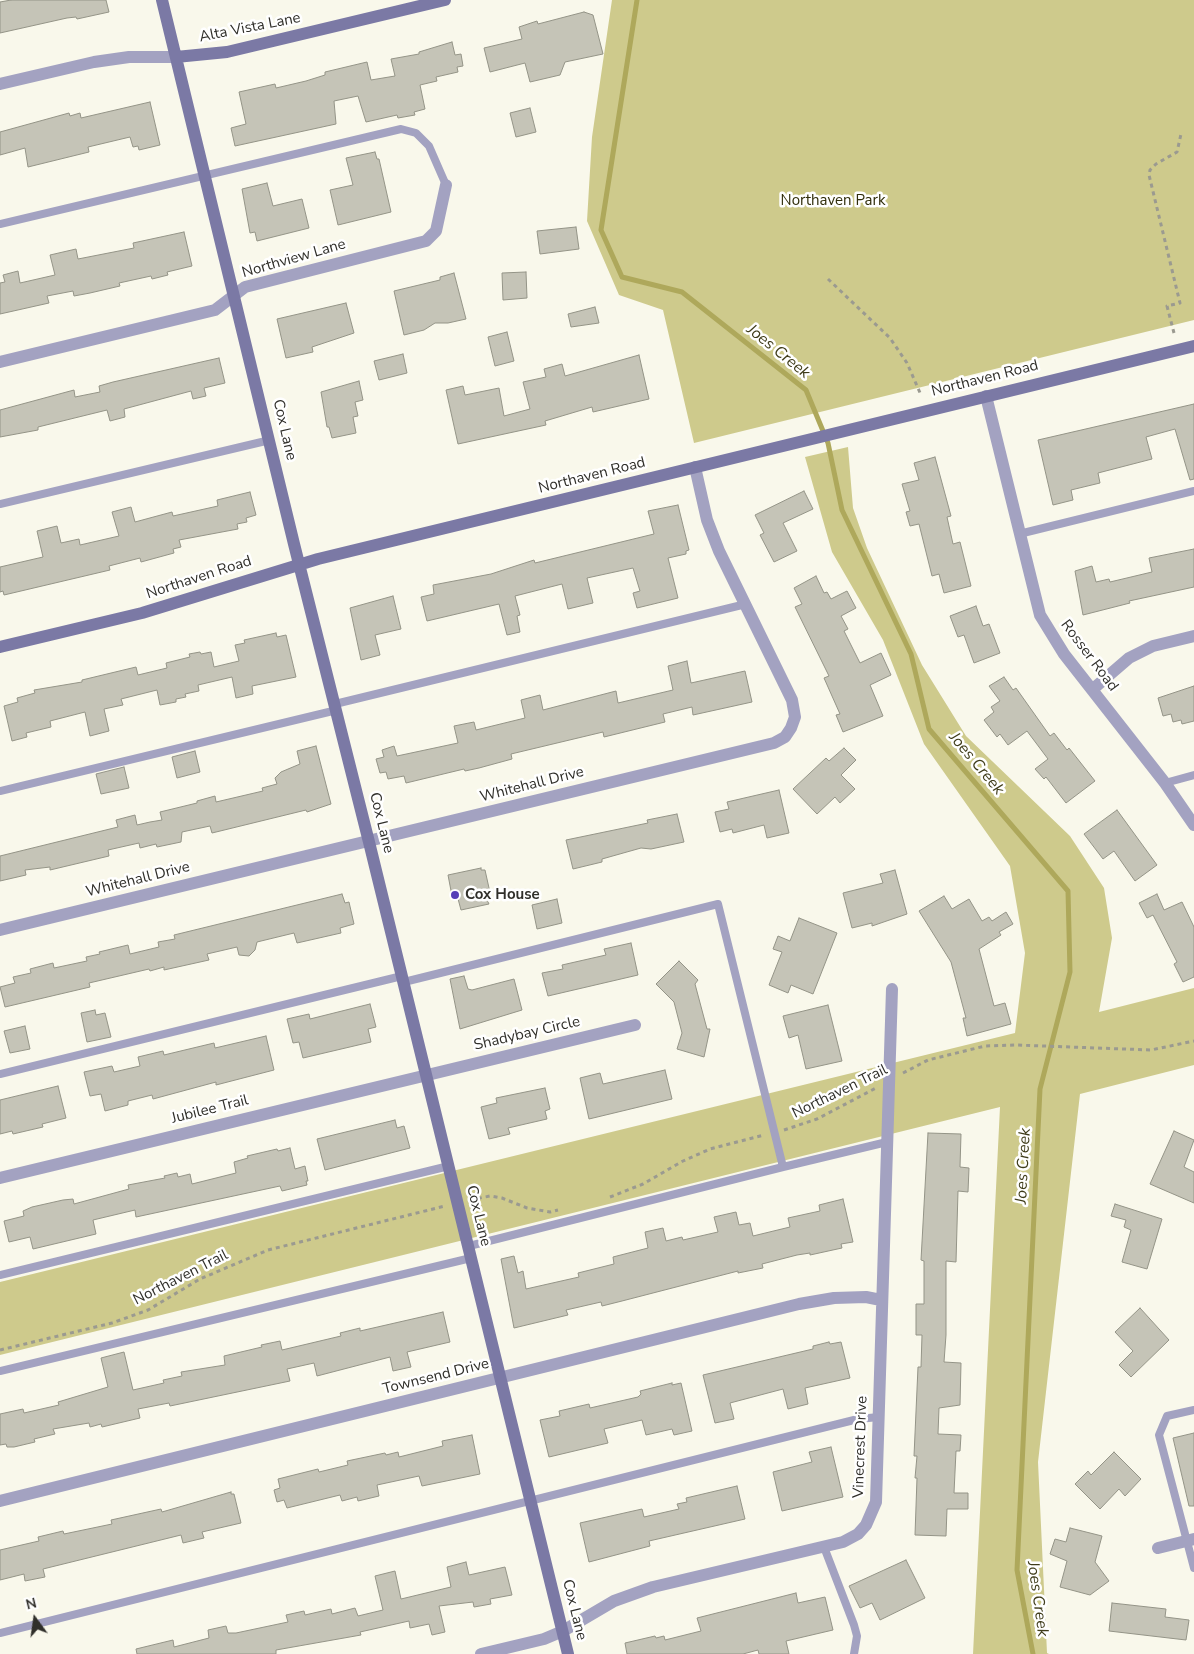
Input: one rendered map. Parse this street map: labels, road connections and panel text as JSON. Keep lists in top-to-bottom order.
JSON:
{
  "streets": {
    "street": [
      "Alta Vista Lane",
      "Northview Lane",
      "Northaven Road",
      "Cox Lane",
      "Rosser Road",
      "Whitehall Drive",
      "Shadybay Circle",
      "Jubilee Trail",
      "Townsend Drive",
      "Vinecrest Drive"
    ],
    "path": ["Northaven Trail"]
  },
  "crossings": [
    ["Alta Vista Lane", "Cox Lane"],
    ["Northview Lane", "Cox Lane"],
    ["Northaven Road", "Cox Lane"],
    ["Northaven Road", "Rosser Road"],
    ["Northaven Road", "Whitehall Drive"],
    ["Cox Lane", "Whitehall Drive"],
    ["Cox Lane", "Shadybay Circle"],
    ["Cox Lane", "Jubilee Trail"],
    ["Cox Lane", "Townsend Drive"],
    ["Cox Lane", "Vinecrest Drive"],
    ["Shadybay Circle", "Jubilee Trail"],
    ["Northaven Trail", "Vinecrest Drive"],
    ["Townsend Drive", "Vinecrest Drive"]
  ],
  "water": ["Joes Creek"],
  "parks": ["Northaven Park"],
  "places": ["Cox House"],
  "north": "top"
}
